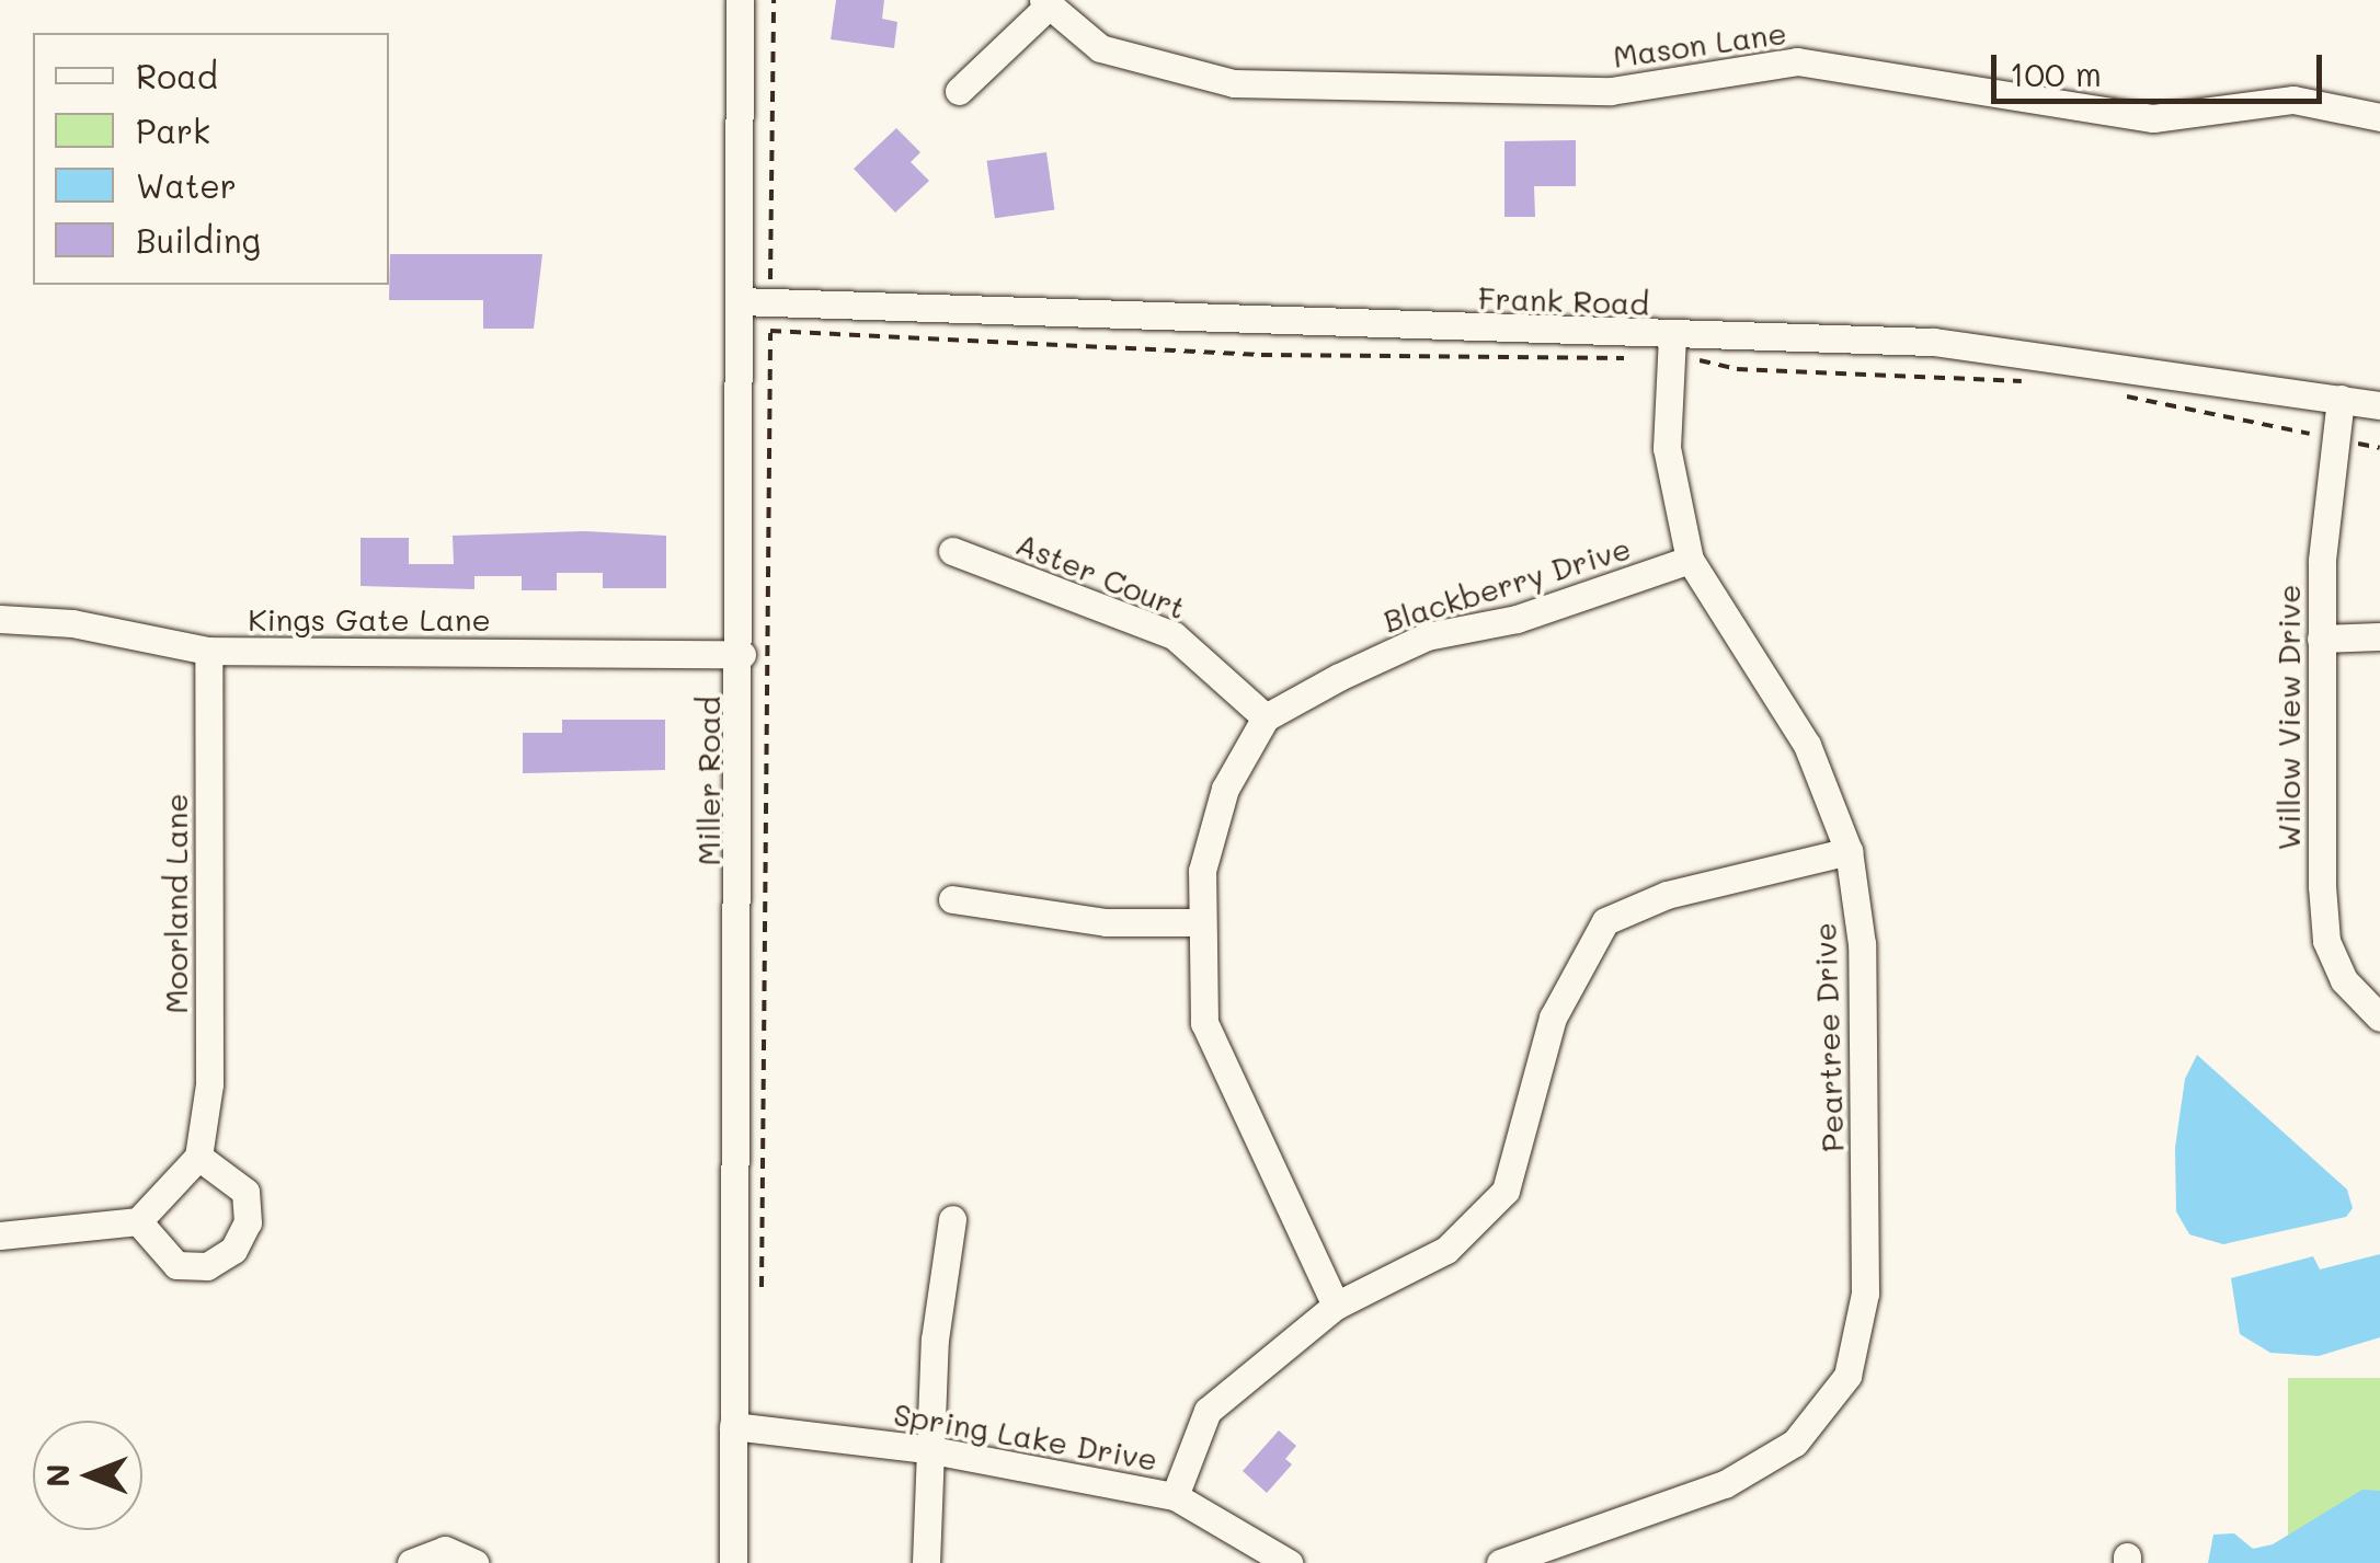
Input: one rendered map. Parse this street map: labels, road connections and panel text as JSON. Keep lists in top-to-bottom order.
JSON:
{
  "streets": {
    "street": [
      "Mason Lane",
      "Frank Road",
      "Aster Court",
      "Blackberry Drive",
      "Kings Gate Lane",
      "Willow View Drive",
      "Miller Road",
      "Moorland Lane",
      "Peartree Drive",
      "Spring Lake Drive"
    ]
  },
  "crossings": [
    ["Frank Road", "Willow View Drive"],
    ["Frank Road", "Miller Road"],
    ["Frank Road", "Peartree Drive"],
    ["Aster Court", "Blackberry Drive"],
    ["Blackberry Drive", "Peartree Drive"],
    ["Kings Gate Lane", "Miller Road"],
    ["Kings Gate Lane", "Moorland Lane"],
    ["Miller Road", "Spring Lake Drive"]
  ],
  "legend": [
    "Road",
    "Park",
    "Water",
    "Building"
  ],
  "scale_bar": "100 m",
  "north": "left"
}
